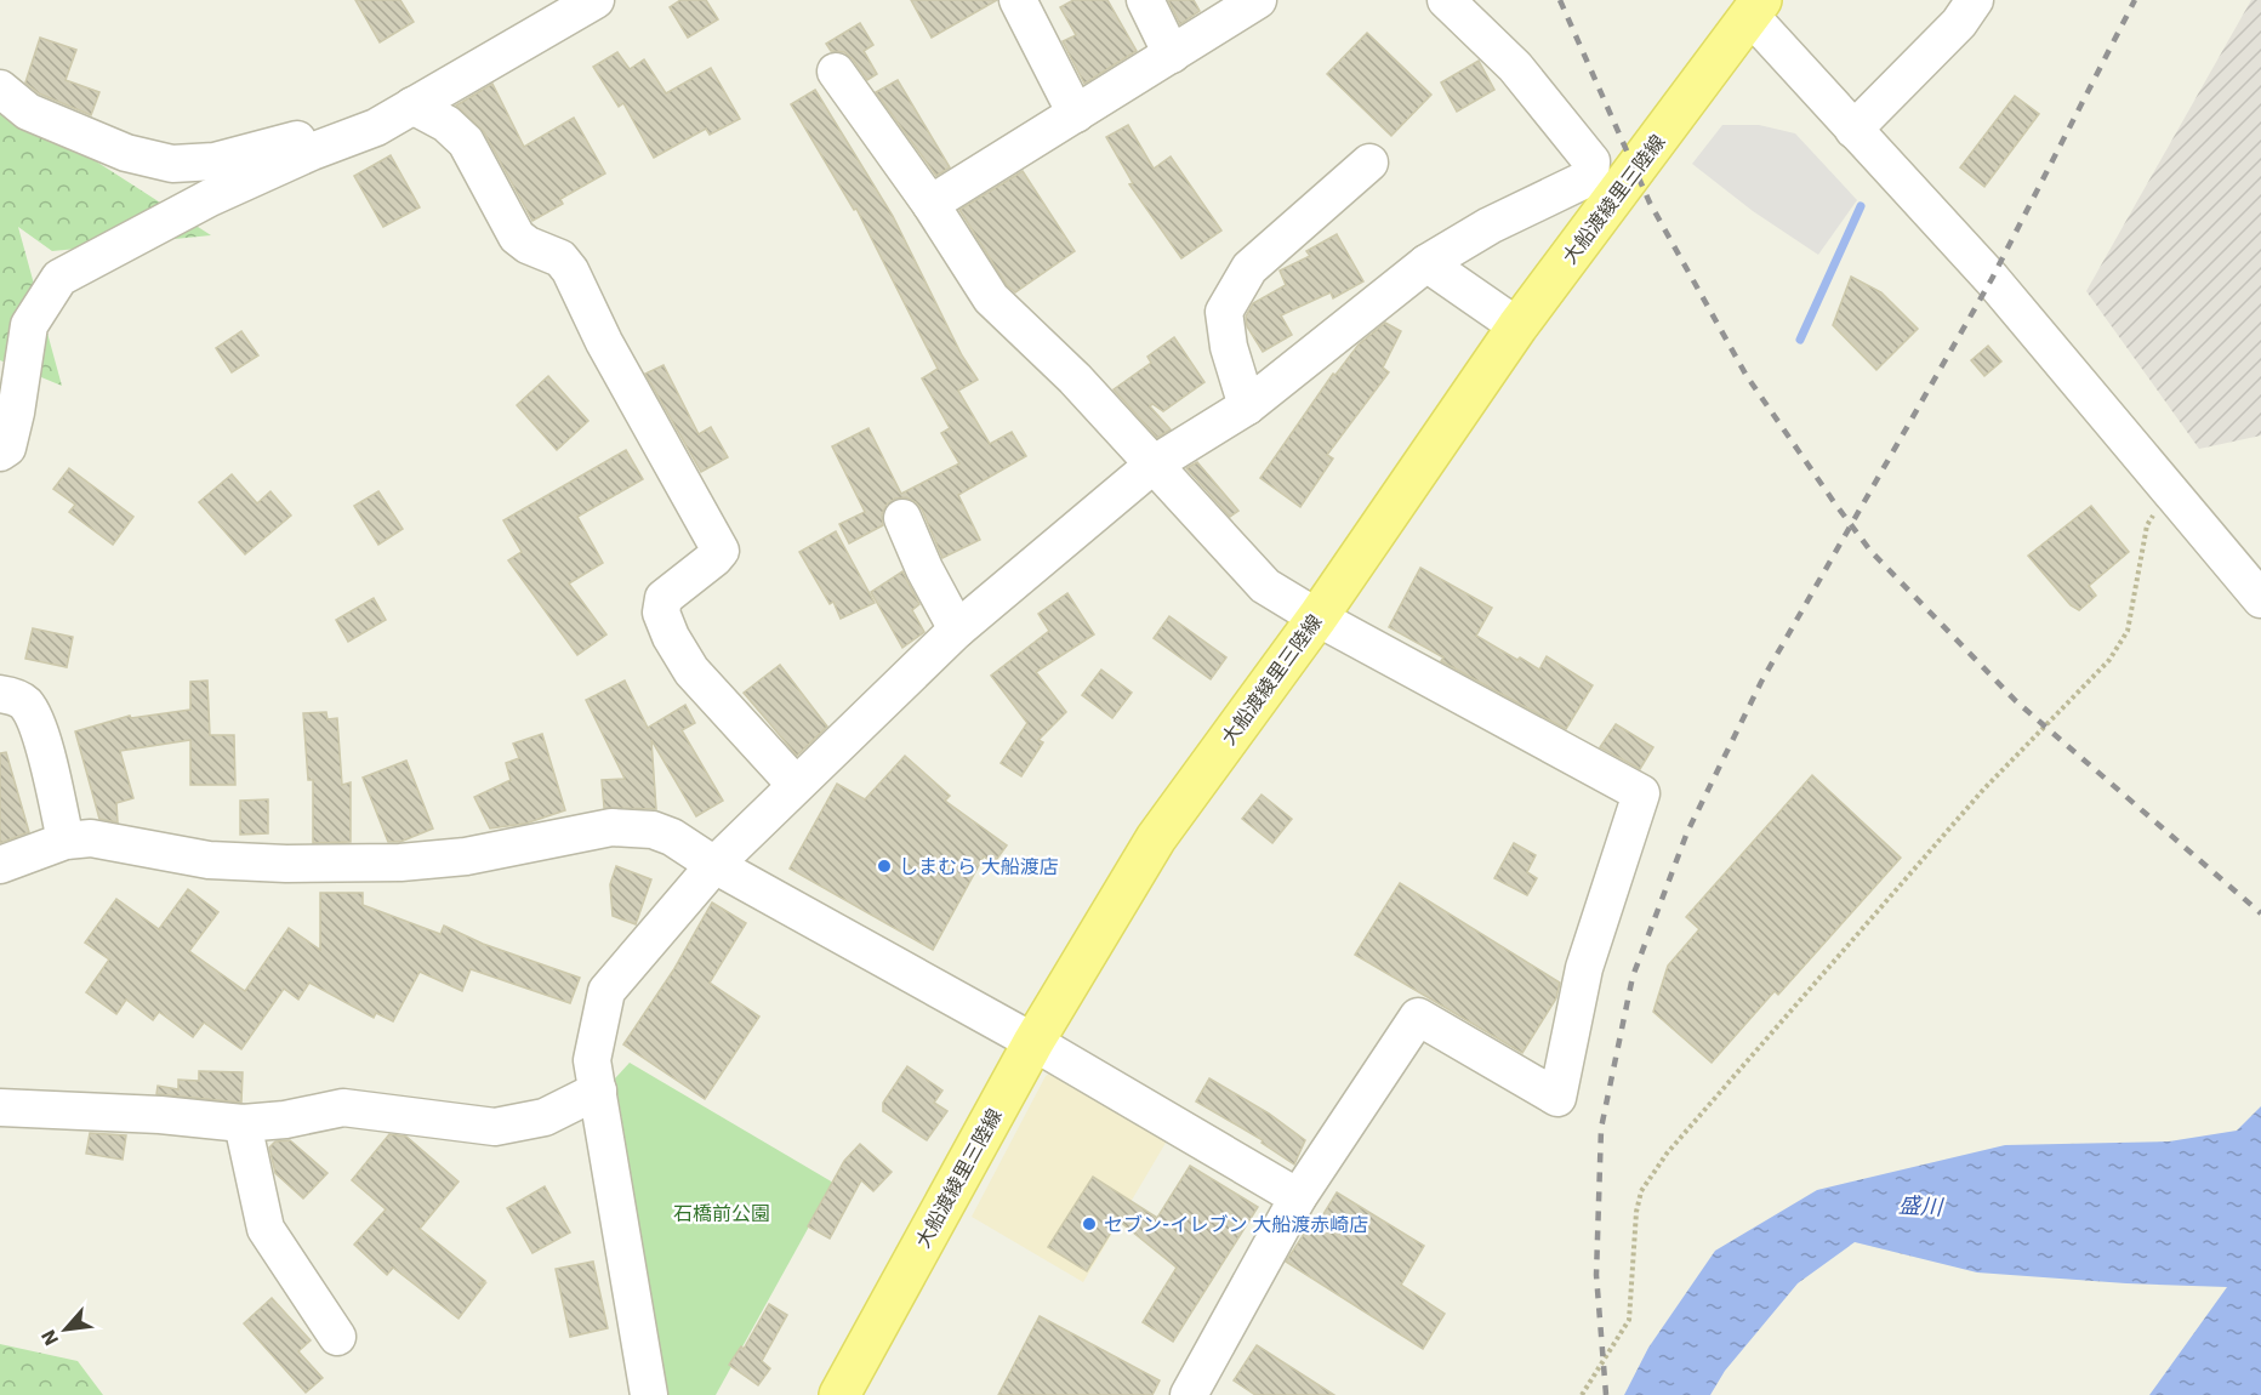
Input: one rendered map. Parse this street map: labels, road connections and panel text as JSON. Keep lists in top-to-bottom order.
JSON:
{
  "streets": {
    "main road": ["大船渡綾里三陸線"]
  },
  "water": ["盛川"],
  "parks": ["石橋前公園"],
  "places": ["しまむら 大船渡店", "セブン-イレブン 大船渡赤崎店"],
  "north": "bottom left"
}
